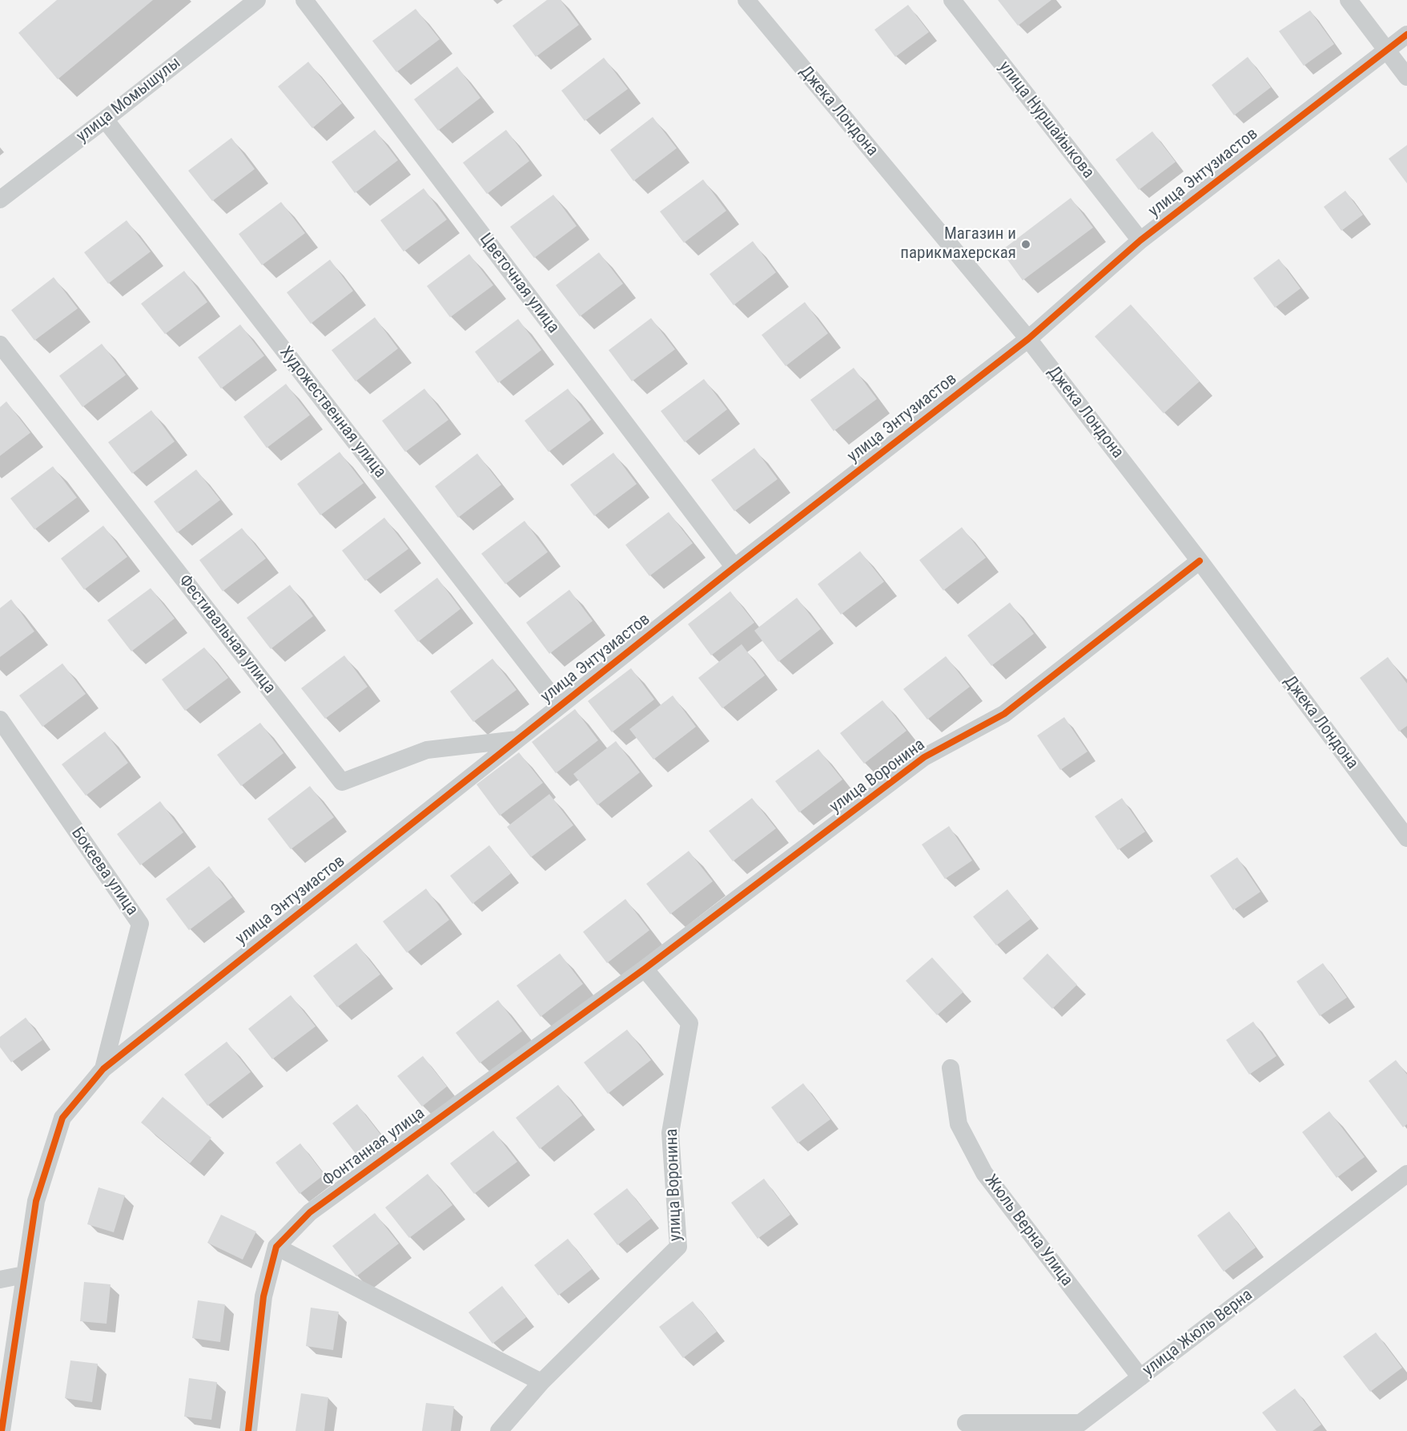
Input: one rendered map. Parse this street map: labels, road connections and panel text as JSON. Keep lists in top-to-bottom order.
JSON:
{
  "streets": {
    "street": [
      "улица Момышулы",
      "Джека Лондона",
      "улица Нуршайыкова",
      "улица Энтузиастов",
      "Цветочная улица",
      "Художественная улица",
      "Фестивальная улица",
      "улица Воронина",
      "Бокеева улица",
      "Фонтанная улица",
      "Жюль Верна Улица",
      "улица Жюль Верна"
    ]
  },
  "crossings": [
    ["улица Момышулы", "Художественная улица"],
    ["Джека Лондона", "улица Энтузиастов"],
    ["Джека Лондона", "улица Воронина"],
    ["улица Нуршайыкова", "улица Энтузиастов"],
    ["улица Энтузиастов", "Цветочная улица"],
    ["улица Энтузиастов", "Художественная улица"],
    ["улица Энтузиастов", "Фестивальная улица"],
    ["улица Энтузиастов", "Бокеева улица"],
    ["улица Воронина", "Фонтанная улица"],
    ["Жюль Верна Улица", "улица Жюль Верна"]
  ],
  "places": ["Магазин и парикмахерская"]
}
